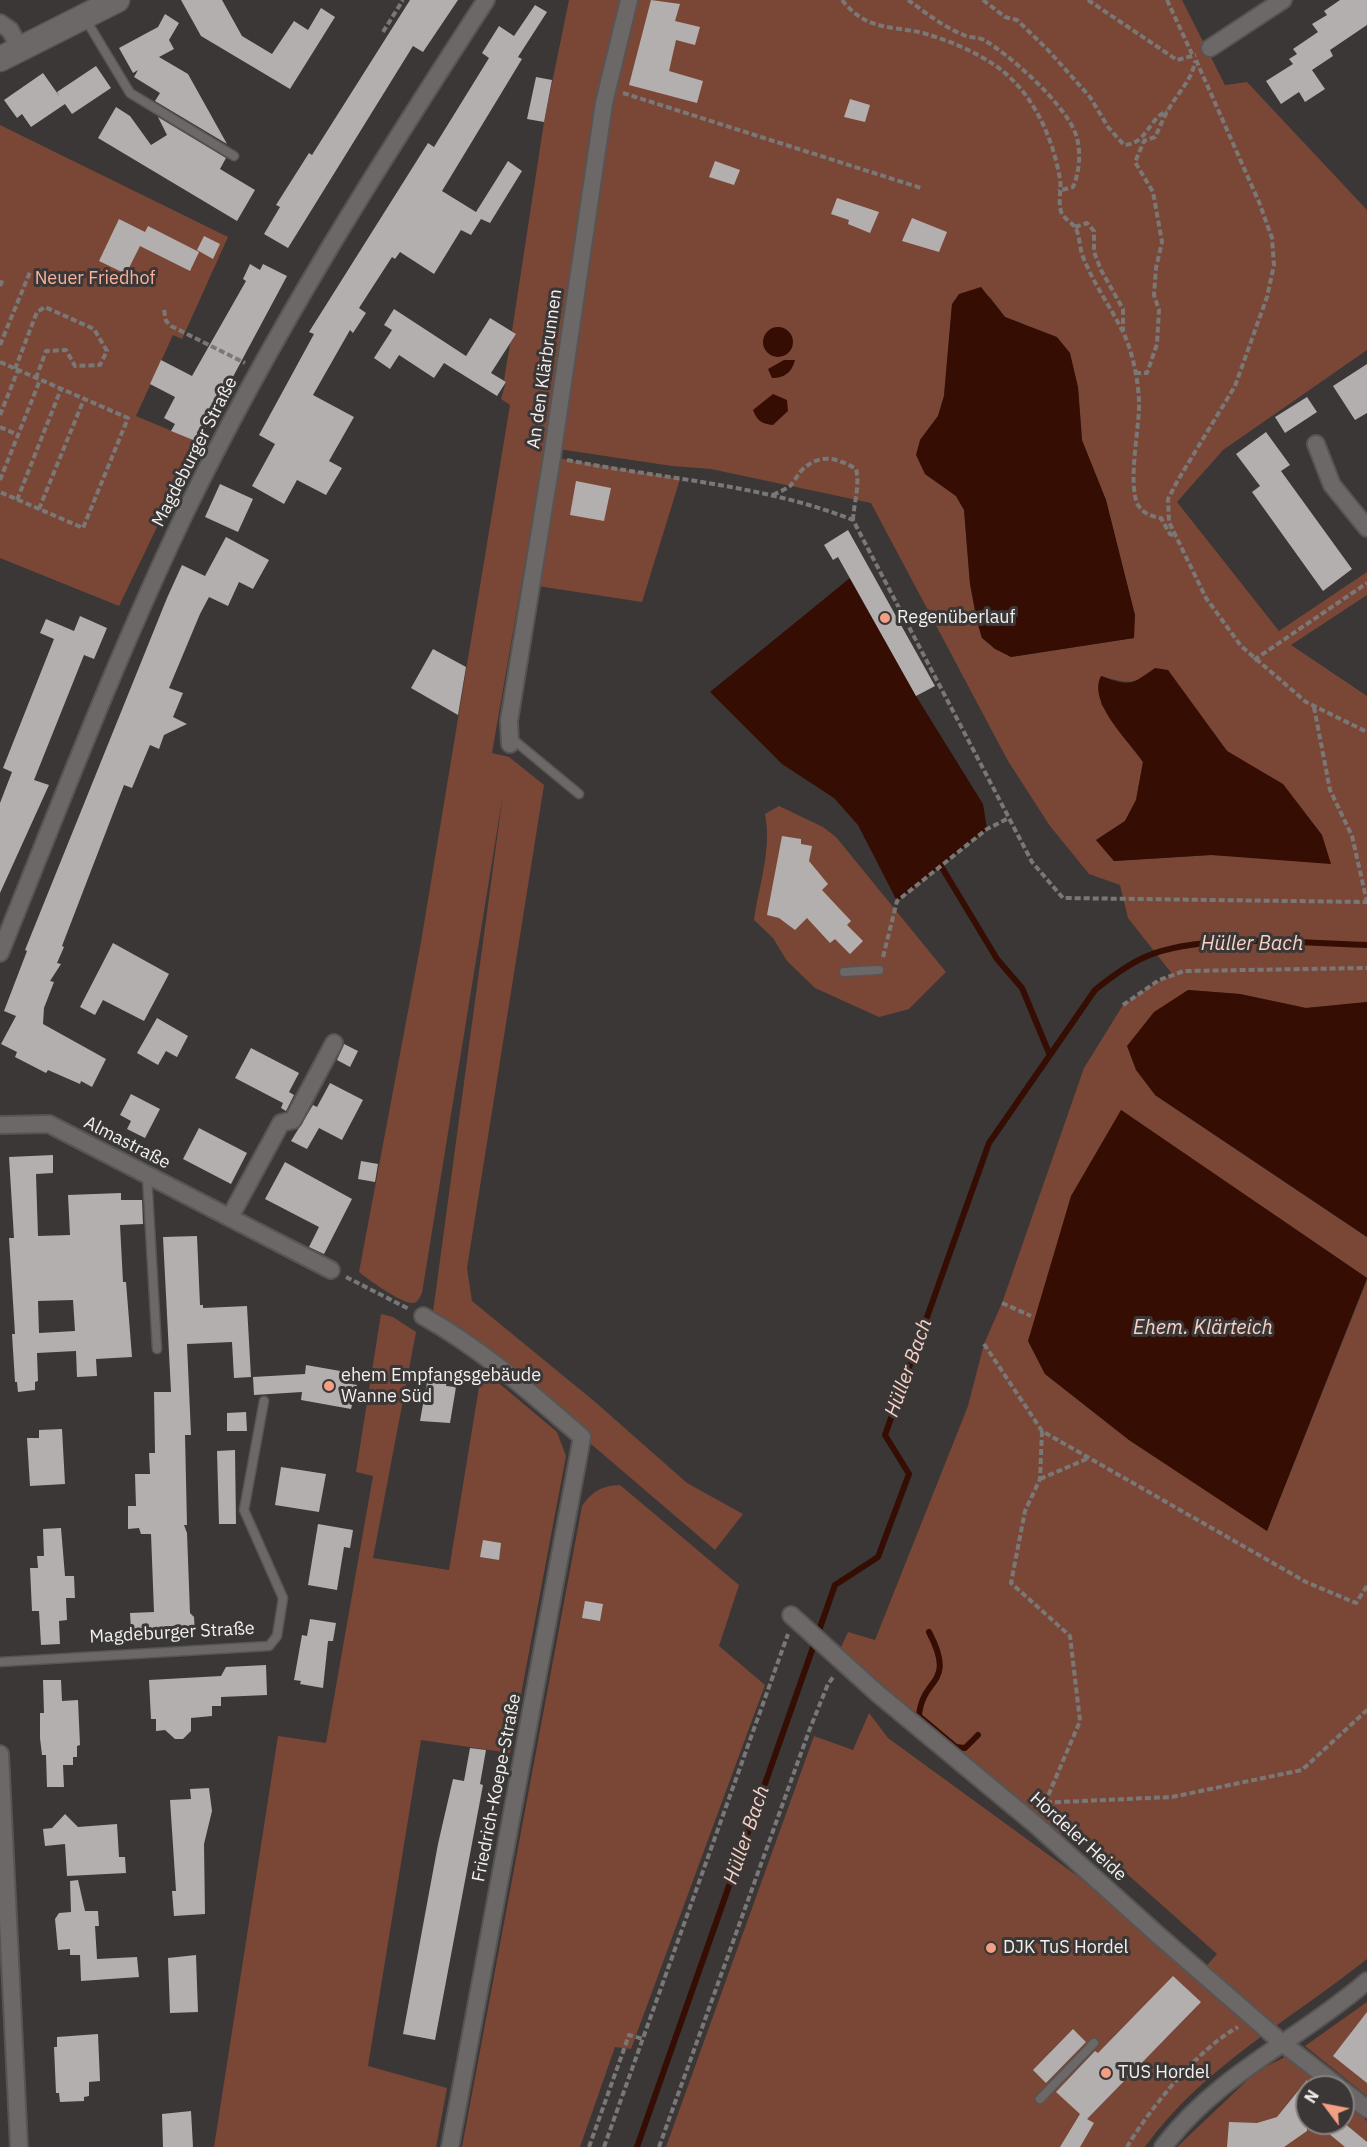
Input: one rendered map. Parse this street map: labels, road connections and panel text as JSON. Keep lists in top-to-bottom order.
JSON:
{
  "streets": {
    "street": [
      "An den Klärbrunnen",
      "Magdeburger Straße",
      "Almastraße",
      "Friedrich-Koepe-Straße",
      "Hordeler Heide"
    ]
  },
  "water": ["Hüller Bach", "Ehem. Klärteich"],
  "parks": ["Neuer Friedhof"],
  "places": [
    "Regenüberlauf",
    "ehem Empfangsgebäude Wanne Süd",
    "DJK TuS Hordel",
    "TUS Hordel"
  ],
  "north": "top left"
}
